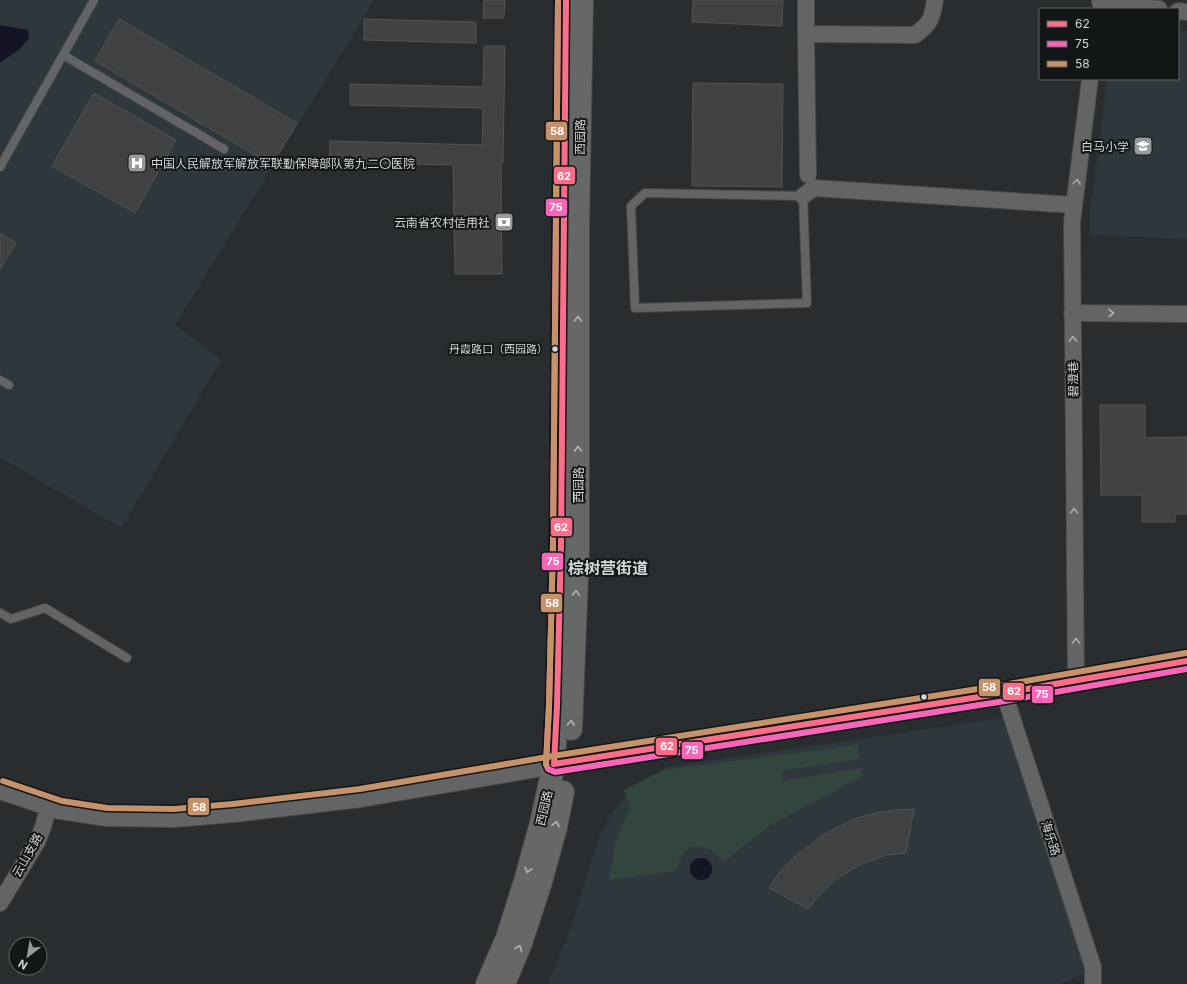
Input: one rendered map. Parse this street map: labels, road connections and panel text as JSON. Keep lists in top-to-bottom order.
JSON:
{
  "streets": {
    "main road": ["西园路"],
    "street": ["碧澄巷", "海乐路", "云山支路"]
  },
  "one_way": ["碧澄巷"],
  "districts": ["棕树营街道"],
  "places": {
    "school or university": ["白马小学"],
    "hospital": ["中国人民解放军解放军联勤保障部队第九二〇医院"],
    "bank": ["云南省农村信用社"],
    "other": ["丹霞路口（西园路）"]
  },
  "lines": ["transit line 62", "transit line 75", "transit line 58"],
  "legend": ["62", "75", "58"],
  "north": "bottom left"
}
